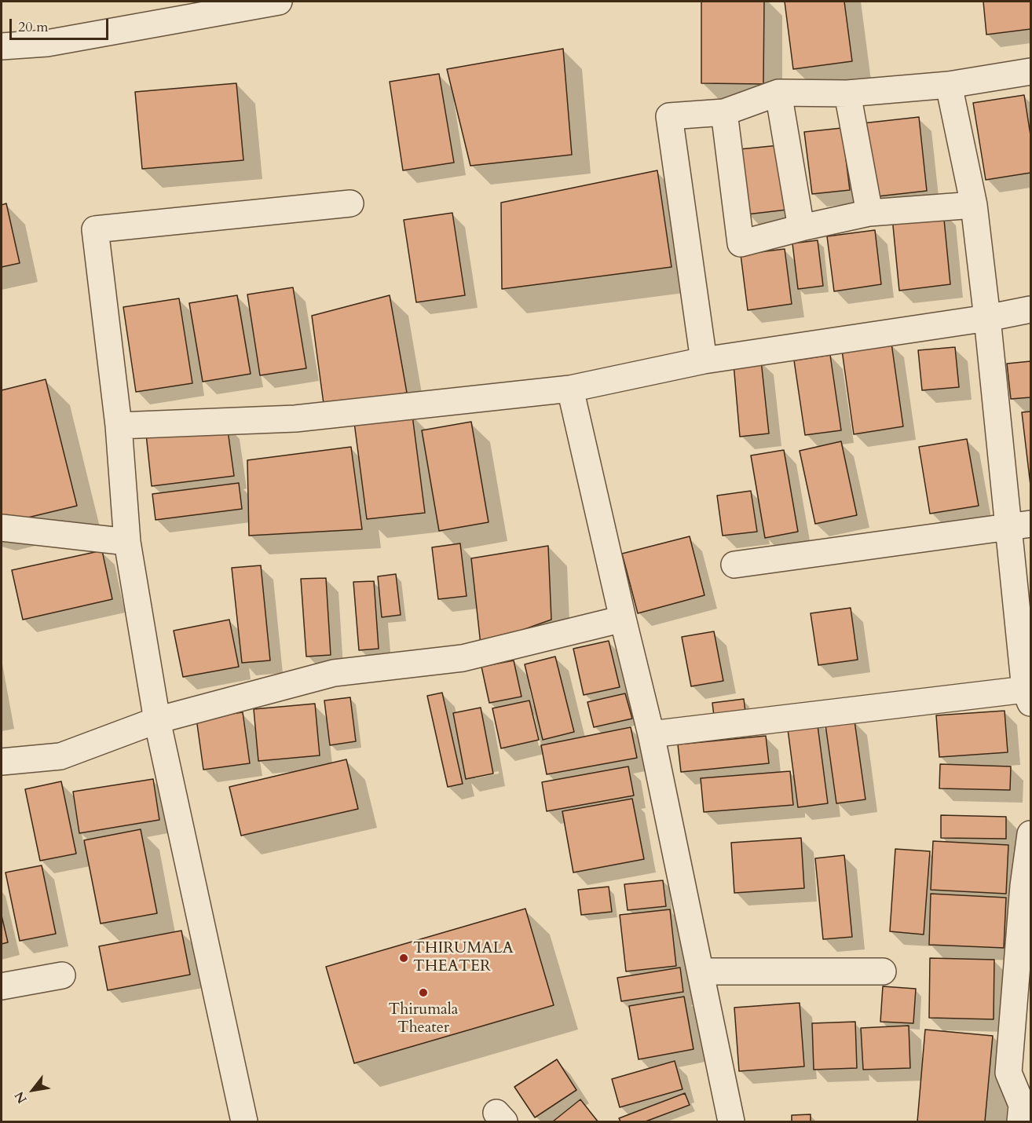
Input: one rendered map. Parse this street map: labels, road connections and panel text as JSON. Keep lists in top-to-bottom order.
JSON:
{
  "places": ["THIRUMALA THEATER", "Thirumala Theater"],
  "scale_bar": "20 m",
  "north": "bottom left"
}
